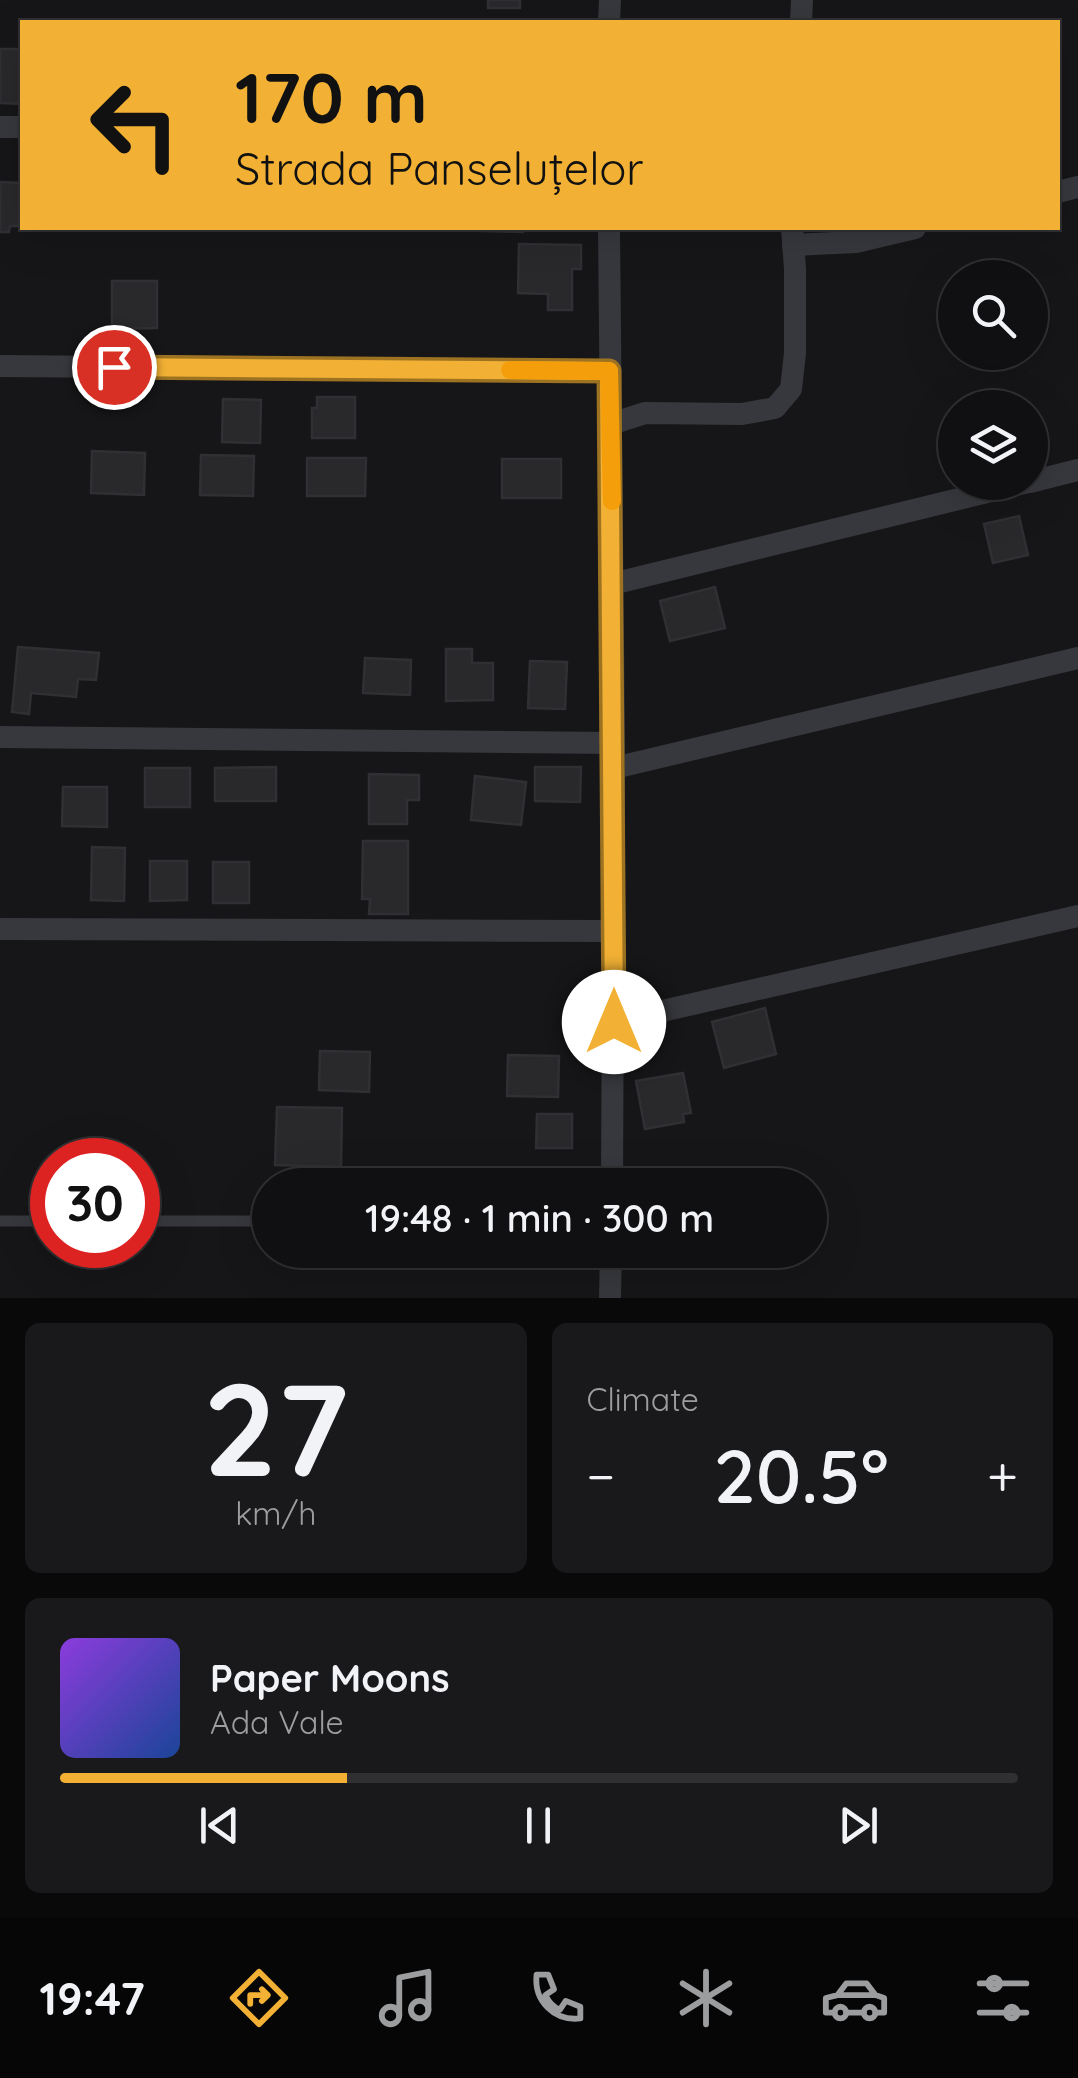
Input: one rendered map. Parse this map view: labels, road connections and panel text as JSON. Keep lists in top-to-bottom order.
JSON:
{
  "page": {
    "turn": ["170 m", "Strada Panseluțelor"],
    "limit": "30",
    "trip": "19:48 · 1 min · 300 m",
    "tile": [
      ["27", "km/h"],
      "Climate"
    ],
    "heat": ["−", "20.5°", "+"],
    "song": ["Paper Moons", "Ada Vale"],
    "tabs": "19:47"
  }
}
